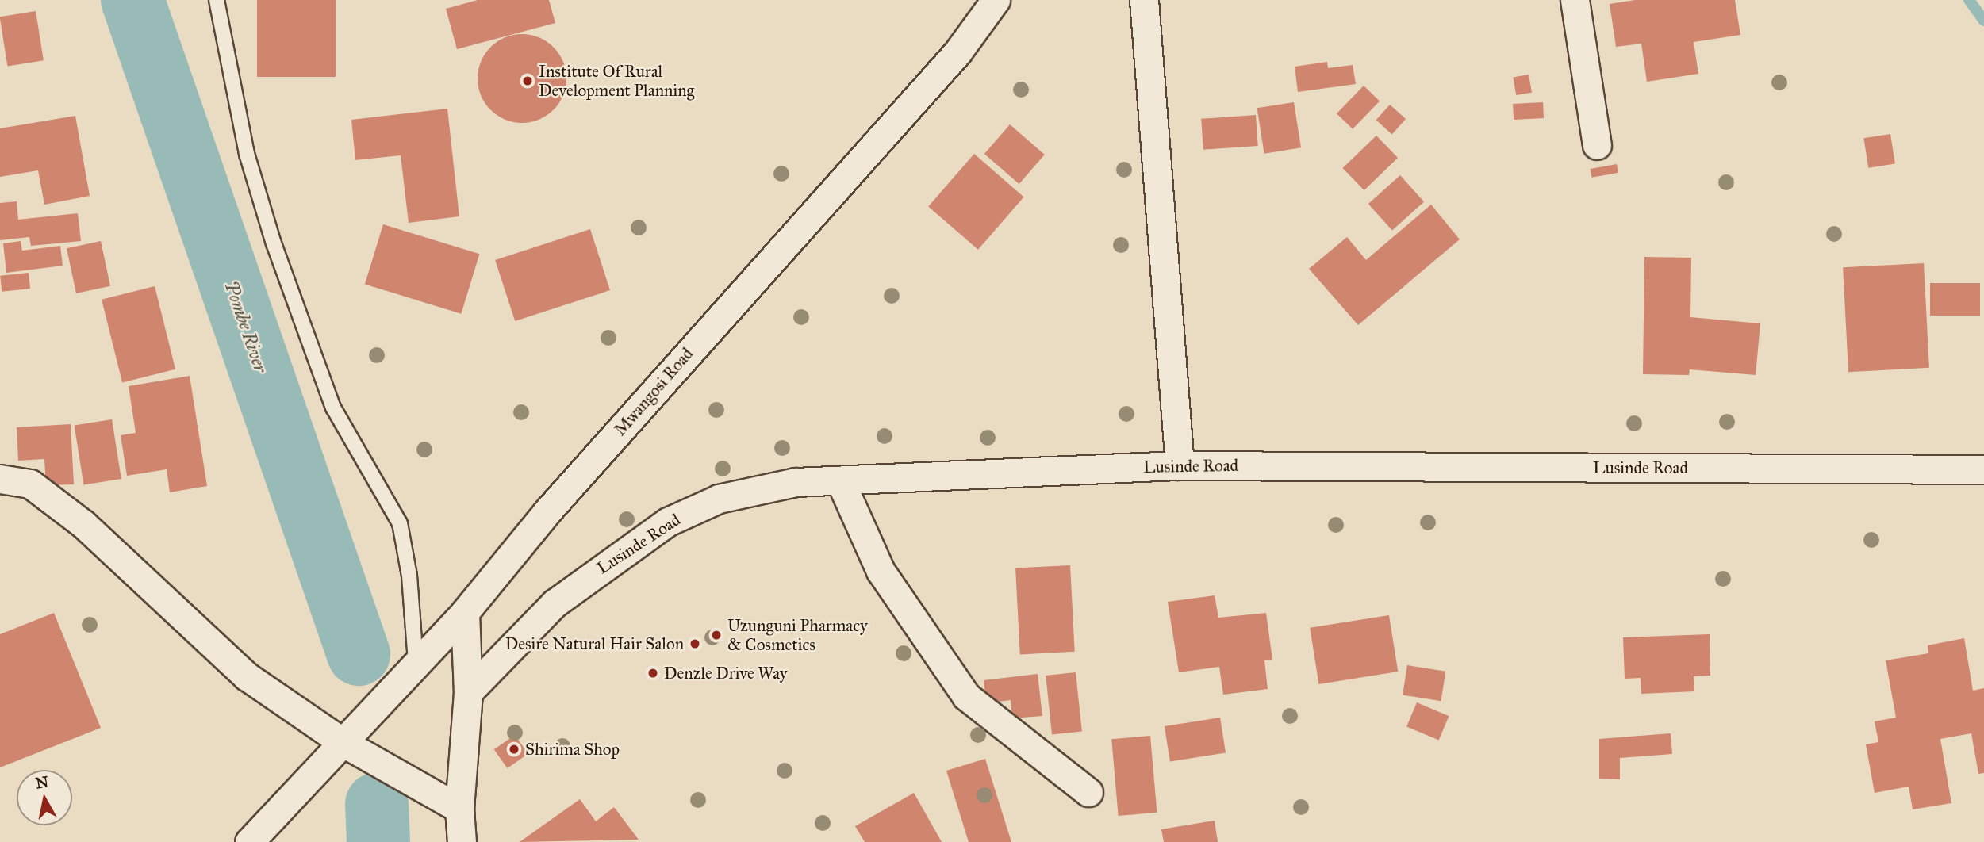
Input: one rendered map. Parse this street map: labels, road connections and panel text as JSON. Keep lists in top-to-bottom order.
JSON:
{
  "streets": {
    "street": ["Mwangosi Road", "Lusinde Road"]
  },
  "water": ["Pombe River"],
  "places": [
    "Institute Of Rural Development Planning",
    "Uzunguni Pharmacy & Cosmetics",
    "Desire Natural Hair Salon",
    "Denzle Drive Way",
    "Shirima Shop"
  ],
  "north": "top"
}
